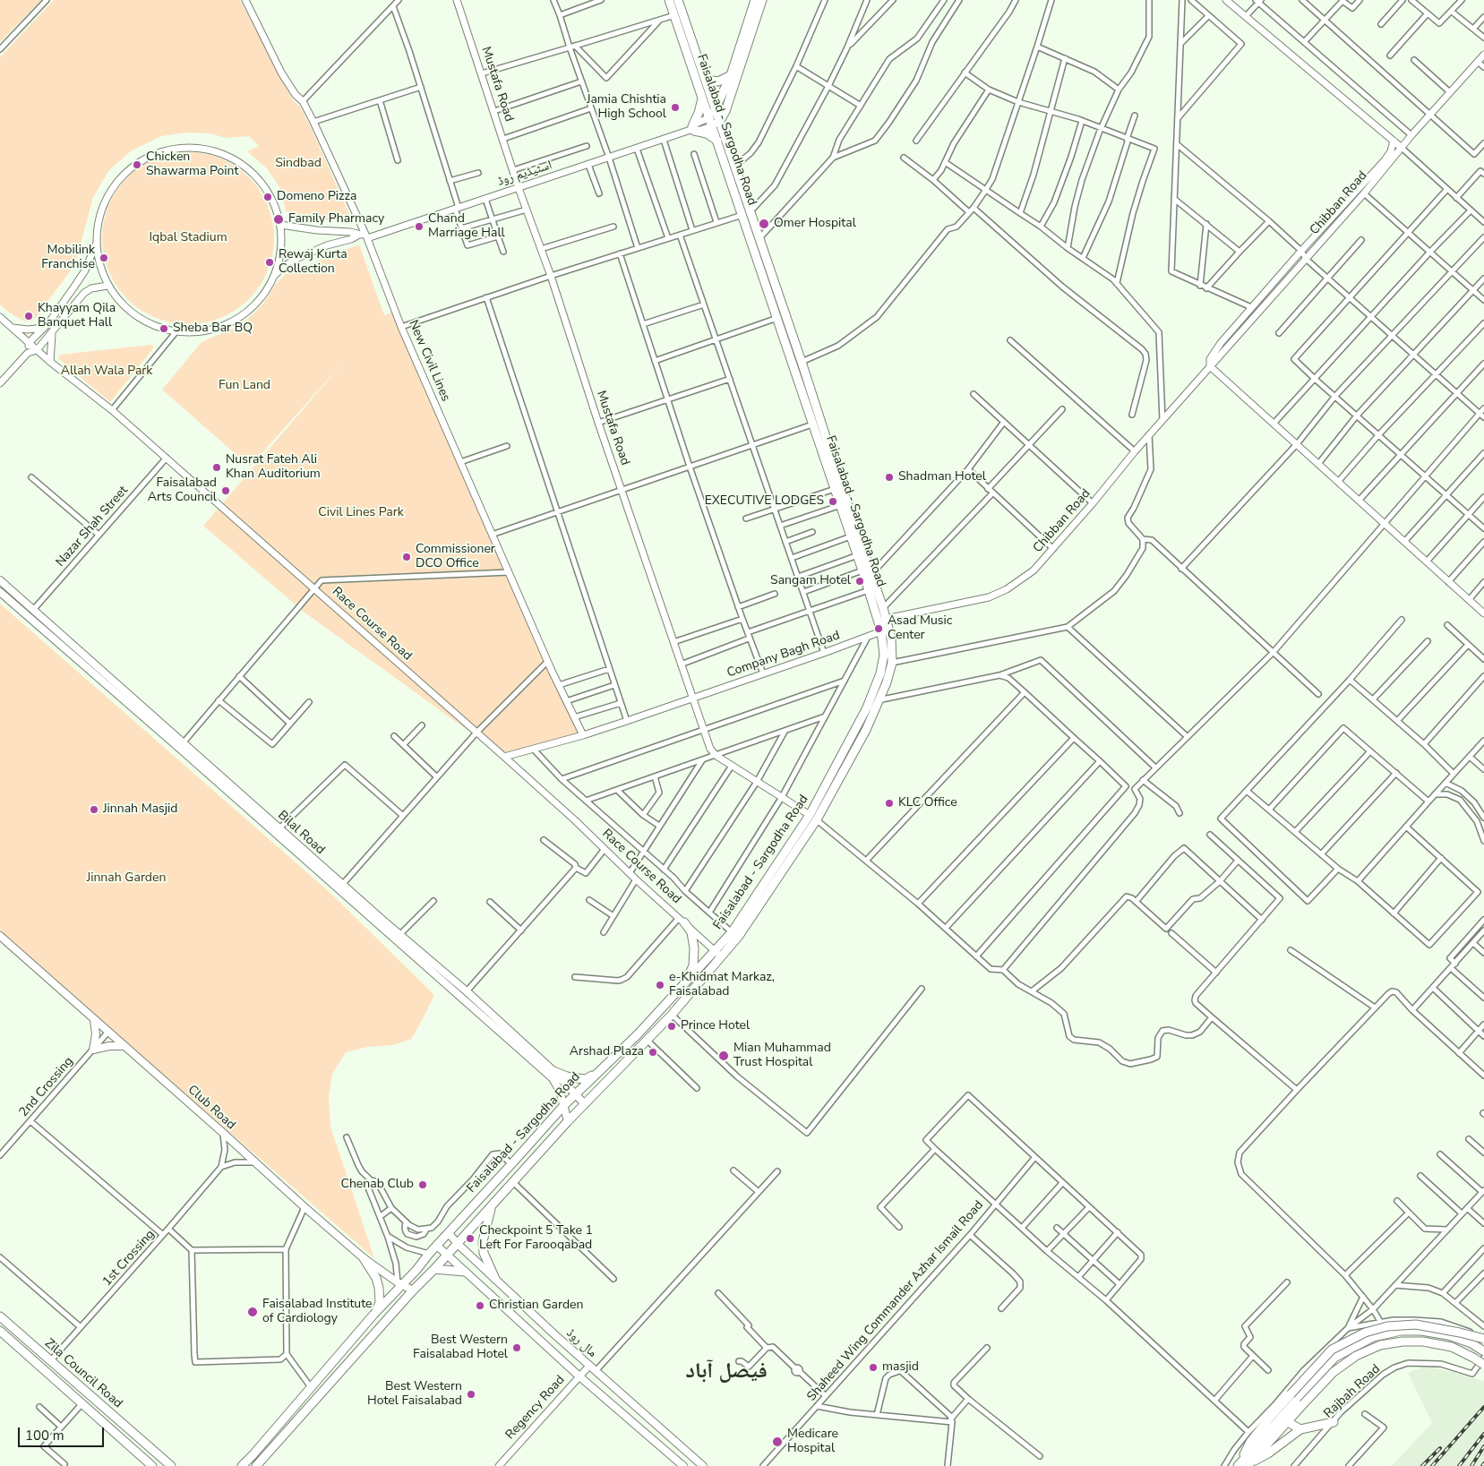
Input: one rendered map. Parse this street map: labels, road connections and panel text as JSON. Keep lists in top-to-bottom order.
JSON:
{
  "streets": {
    "main road": [
      "Faisalabad - Sargodha Road",
      "Bilal Road",
      "Club Road",
      "مال روڈ",
      "Zila Council Road"
    ],
    "street": [
      "Mustafa Road",
      "اسٹیڈیم روڈ",
      "Chibban Road",
      "New Civil Lines",
      "Nazar Shah Street",
      "Race Course Road",
      "Company Bagh Road",
      "2nd Crossing",
      "1st Crossing",
      "Shaheed Wing Commander Azhar Ismail Road",
      "Rajbah Road",
      "Regency Road"
    ]
  },
  "crossings": [
    ["Mustafa Road", "Faisalabad - Sargodha Road"],
    ["Mustafa Road", "اسٹیڈیم روڈ"],
    ["Mustafa Road", "Company Bagh Road"],
    ["Faisalabad - Sargodha Road", "اسٹیڈیم روڈ"],
    ["Faisalabad - Sargodha Road", "Chibban Road"],
    ["Faisalabad - Sargodha Road", "Race Course Road"],
    ["Faisalabad - Sargodha Road", "Company Bagh Road"],
    ["Faisalabad - Sargodha Road", "Bilal Road"],
    ["Faisalabad - Sargodha Road", "Club Road"],
    ["Faisalabad - Sargodha Road", "مال روڈ"],
    ["اسٹیڈیم روڈ", "New Civil Lines"],
    ["New Civil Lines", "Company Bagh Road"],
    ["Nazar Shah Street", "Race Course Road"],
    ["Nazar Shah Street", "Bilal Road"],
    ["Race Course Road", "Company Bagh Road"],
    ["2nd Crossing", "Club Road"],
    ["1st Crossing", "Zila Council Road"],
    ["مال روڈ", "Regency Road"]
  ],
  "districts": ["فیصل آباد"],
  "parks": [
    "Sindbad",
    "Iqbal Stadium",
    "Allah Wala Park",
    "Fun Land",
    "Civil Lines Park",
    "Jinnah Garden"
  ],
  "places": [
    "Jamia Chishtia High School",
    "Chicken Shawarma Point",
    "Domeno Pizza",
    "Family Pharmacy",
    "Omer Hospital",
    "Chand Marriage Hall",
    "Mobilink Franchise",
    "Rewaj Kurta Collection",
    "Khayyam Qila Banquet Hall",
    "Sheba Bar BQ",
    "Nusrat Fateh Ali Khan Auditorium",
    "Shadman Hotel",
    "Faisalabad Arts Council",
    "EXECUTIVE LODGES",
    "Commissioner DCO Office",
    "Sangam Hotel",
    "Asad Music Center",
    "KLC Office",
    "Jinnah Masjid",
    "e-Khidmat Markaz, Faisalabad",
    "Prince Hotel",
    "Arshad Plaza",
    "Mian Muhammad Trust Hospital",
    "Chenab Club",
    "Checkpoint 5 Take 1 Left For Farooqabad",
    "Christian Garden",
    "Faisalabad Institute of Cardiology",
    "Best Western Faisalabad Hotel",
    "masjid",
    "Best Western Hotel Faisalabad",
    "Medicare Hospital"
  ],
  "scale_bar": "100 m"
}
